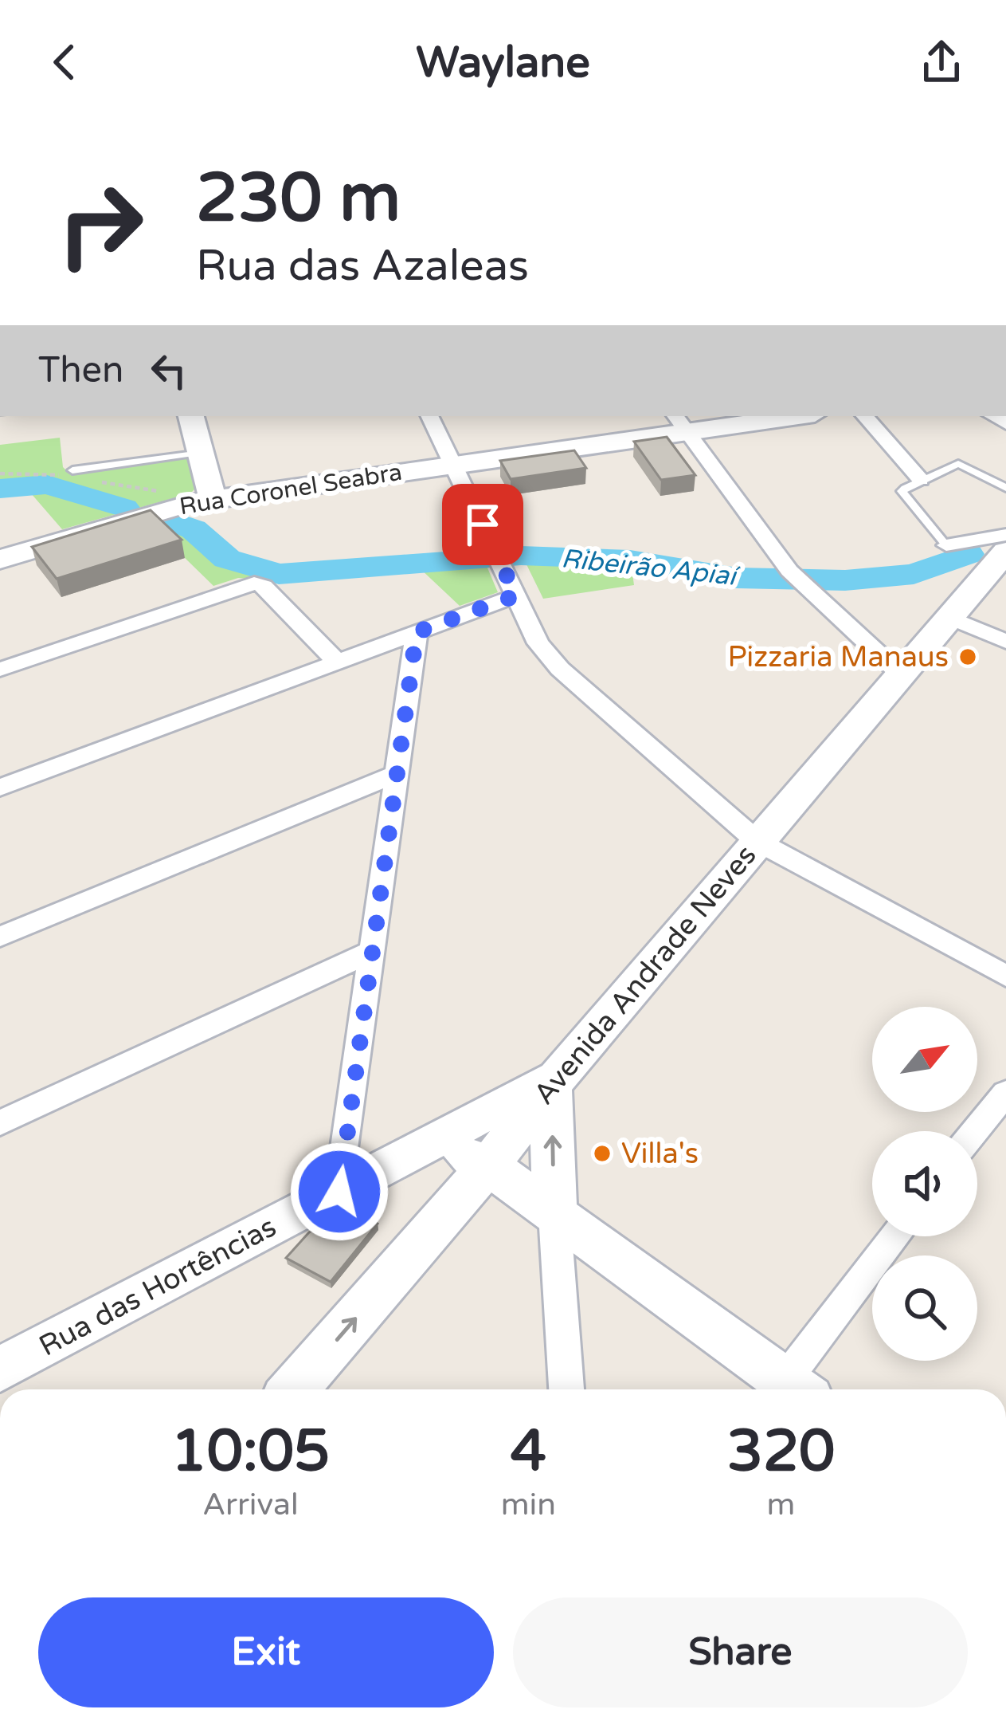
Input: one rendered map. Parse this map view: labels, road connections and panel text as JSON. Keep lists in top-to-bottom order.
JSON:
{
  "streets": {
    "main road": ["Rua Coronel Seabra", "Avenida Andrade Neves", "Rua das Hortências"]
  },
  "crossings": [
    ["Avenida Andrade Neves", "Rua das Hortências"]
  ],
  "water": ["Ribeirão Apiaí"],
  "places": ["Pizzaria Manaus", "Villa's"],
  "north": "top right",
  "page": {
    "header": "Waylane",
    "turn": ["230 m", "Rua das Azaleas"],
    "then": "Then",
    "eta": [
      "10:05",
      "Arrival",
      "4",
      "min",
      "320",
      "m"
    ],
    "buttons": ["Exit", "Share"]
  }
}
